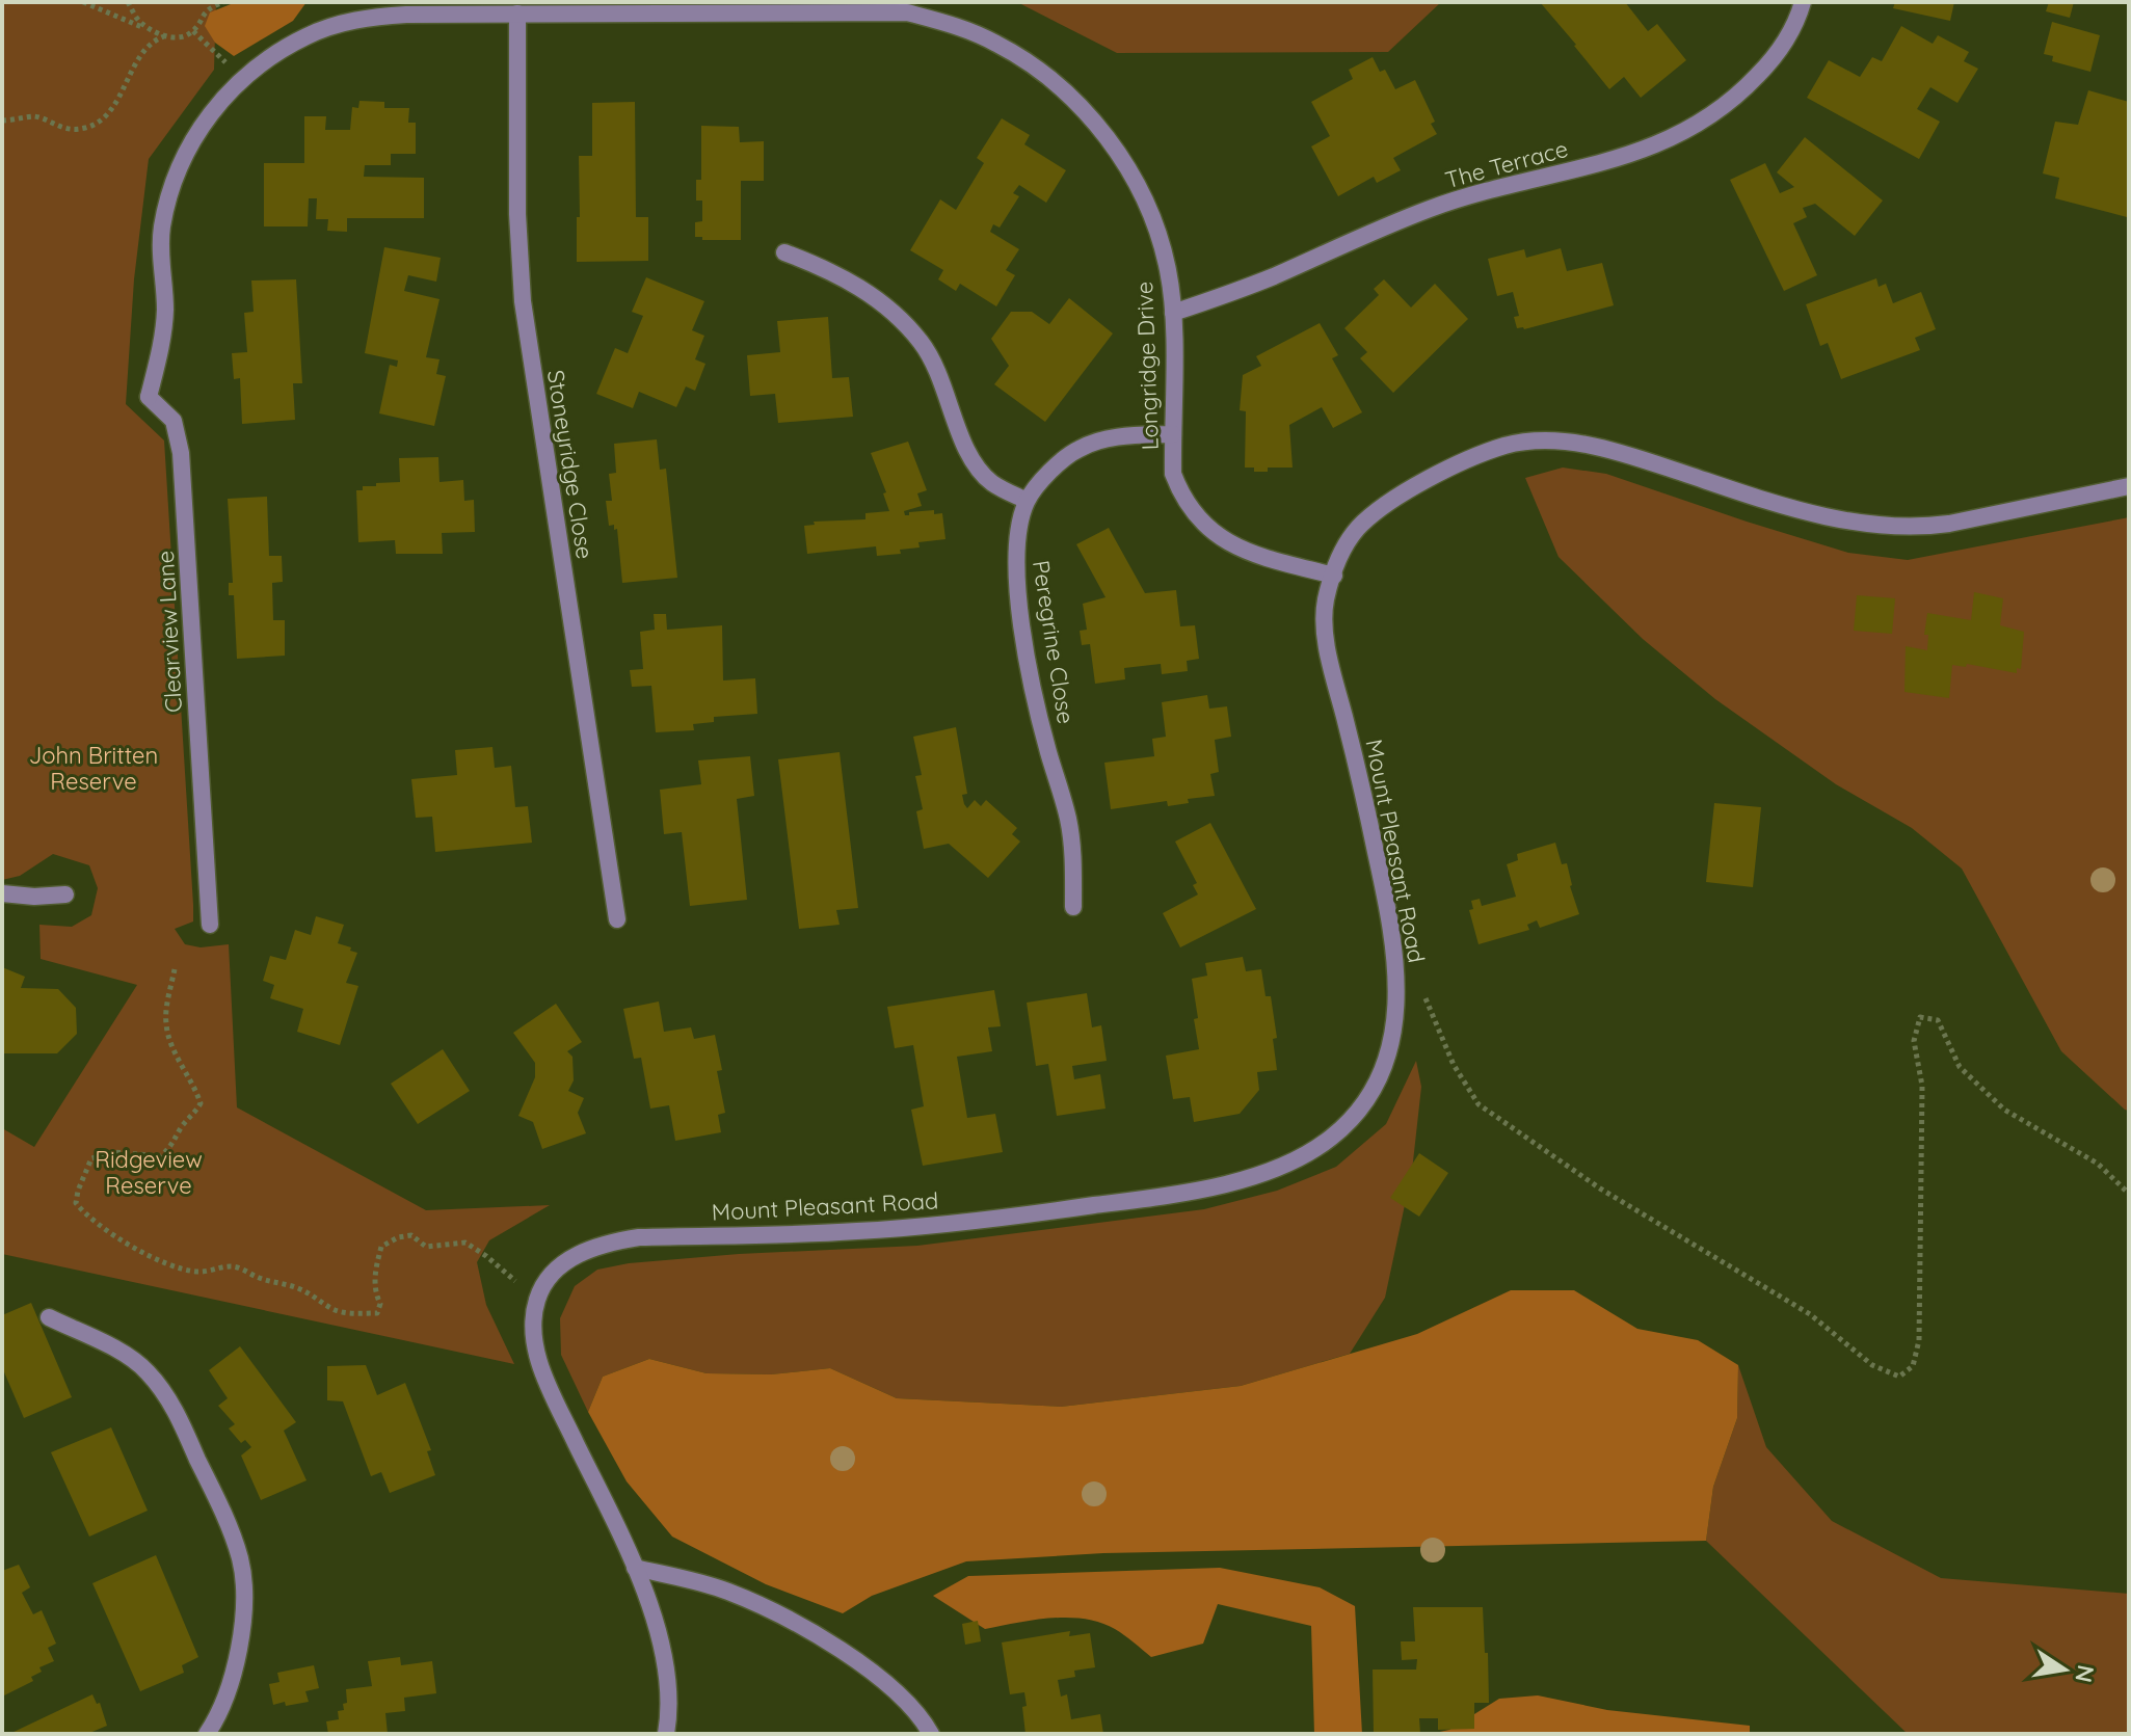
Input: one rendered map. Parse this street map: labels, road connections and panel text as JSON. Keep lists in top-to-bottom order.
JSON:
{
  "streets": {
    "street": [
      "The Terrace",
      "Longridge Drive",
      "Stoneyridge Close",
      "Clearview Lane",
      "Peregrine Close",
      "Mount Pleasant Road"
    ]
  },
  "crossings": [
    ["The Terrace", "Longridge Drive"],
    ["Longridge Drive", "Stoneyridge Close"],
    ["Longridge Drive", "Clearview Lane"],
    ["Longridge Drive", "Peregrine Close"],
    ["Longridge Drive", "Mount Pleasant Road"]
  ],
  "parks": ["John Britten Reserve", "Ridgeview Reserve"],
  "north": "right"
}
